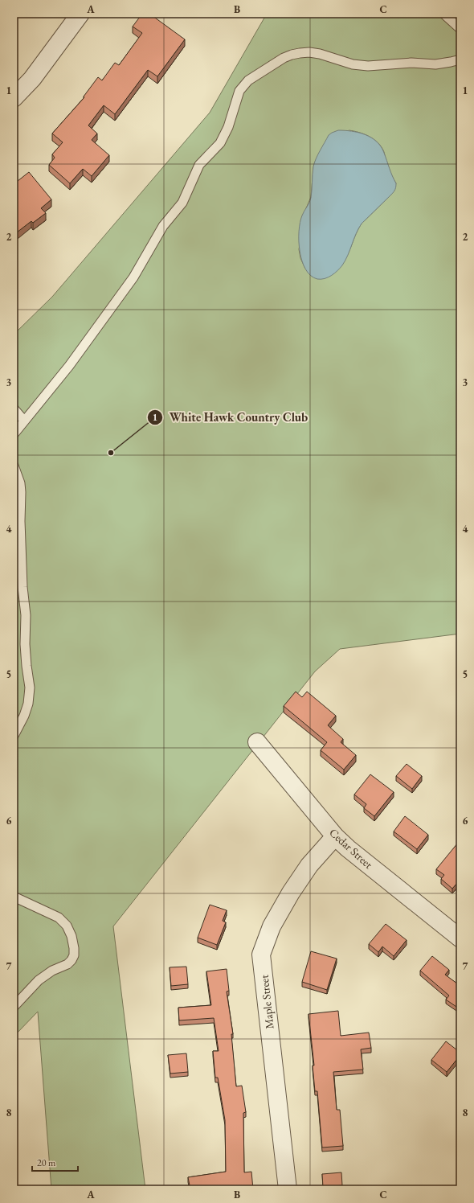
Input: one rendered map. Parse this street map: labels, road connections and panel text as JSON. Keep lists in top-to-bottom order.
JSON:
{
  "streets": {
    "street": ["Cedar Street", "Maple Street"]
  },
  "crossings": [
    ["Cedar Street", "Maple Street"]
  ],
  "places": ["White Hawk Country Club"],
  "scale_bar": "20 m",
  "grid": {
    "columns": ["A", "B", "C"],
    "rows": [
      "1",
      "2",
      "3",
      "4",
      "5",
      "6",
      "7",
      "8"
    ]
  }
}
